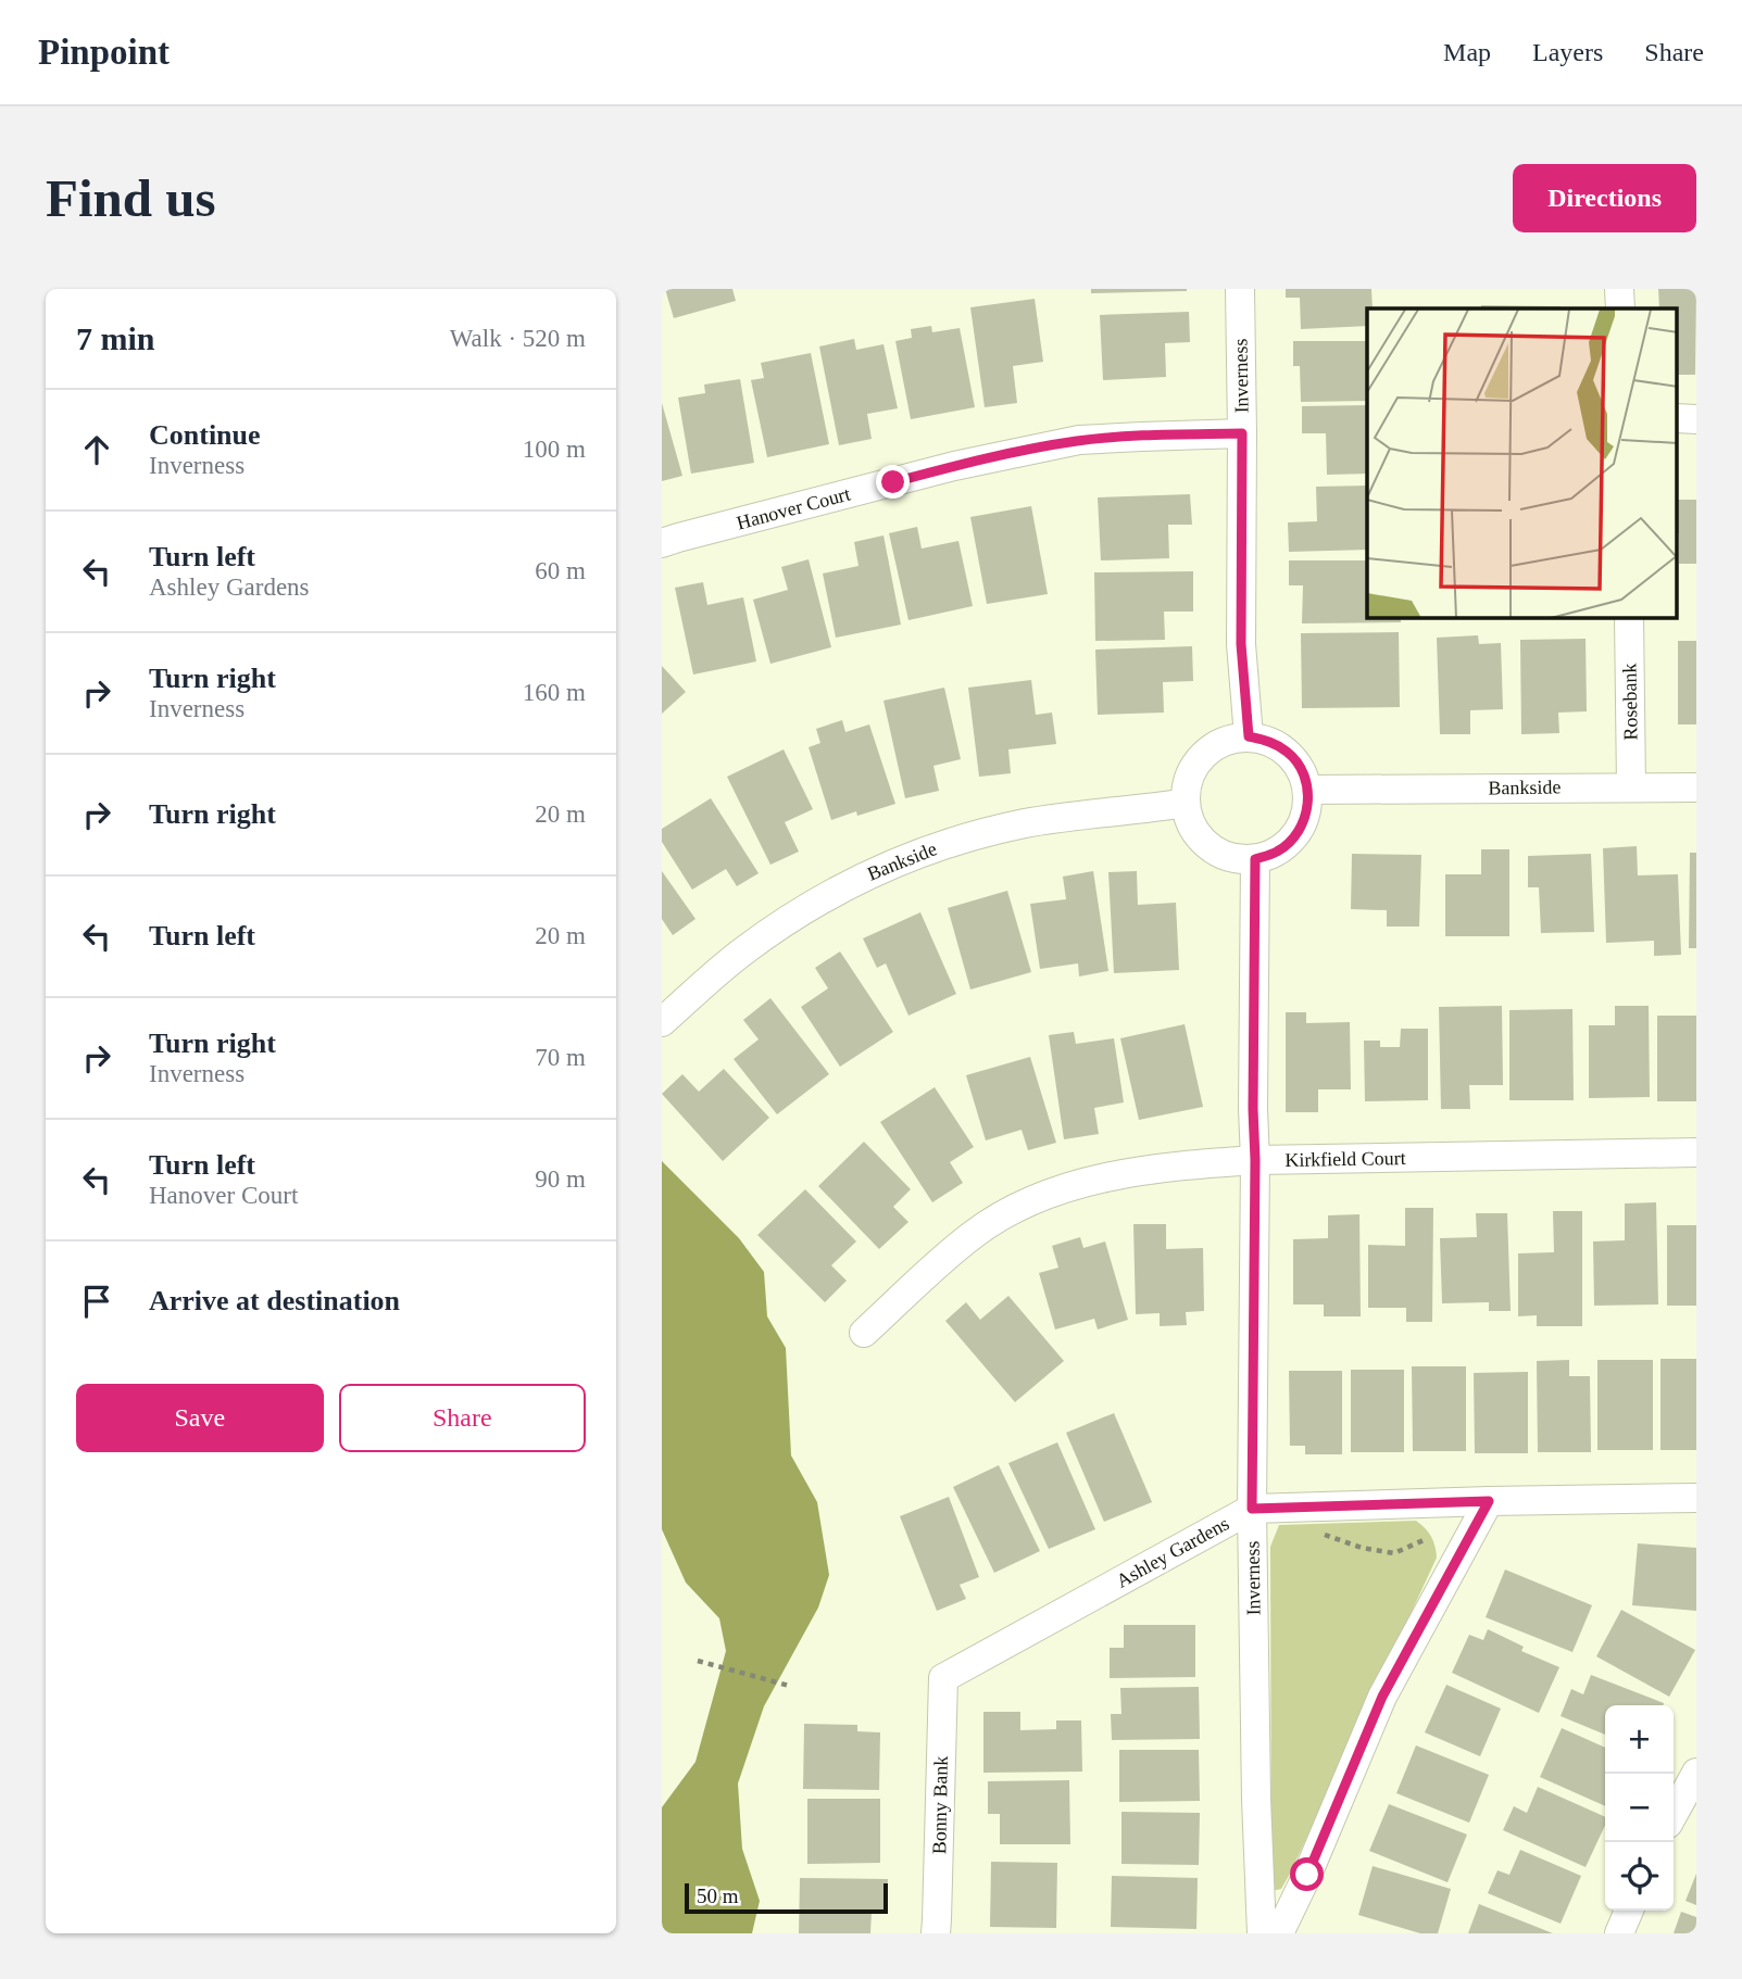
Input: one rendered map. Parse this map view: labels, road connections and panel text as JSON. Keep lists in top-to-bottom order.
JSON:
{
  "streets": {
    "street": [
      "Inverness",
      "Hanover Court",
      "Rosebank",
      "Bankside",
      "Kirkfield Court",
      "Ashley Gardens",
      "Bonny Bank"
    ]
  },
  "crossings": [
    ["Inverness", "Hanover Court"],
    ["Inverness", "Bankside"],
    ["Inverness", "Kirkfield Court"],
    ["Inverness", "Ashley Gardens"],
    ["Rosebank", "Bankside"],
    ["Ashley Gardens", "Bonny Bank"]
  ],
  "scale_bar": "50 m",
  "page": {
    "header": "Pinpoint",
    "nav": ["Map", "Layers", "Share"],
    "buttons": [
      "Directions",
      ["Save", "Share"]
    ],
    "title": "Find us",
    "heading": ["7 min", "Walk · 520 m"],
    "list": [
      ["Continue", "Inverness", "100 m"],
      ["Turn left", "Ashley Gardens", "60 m"],
      ["Turn right", "Inverness", "160 m"],
      ["Turn right", "20 m"],
      ["Turn left", "20 m"],
      ["Turn right", "Inverness", "70 m"],
      ["Turn left", "Hanover Court", "90 m"],
      "Arrive at destination"
    ],
    "map_buttons": ["+", "−"],
    "scale": "50 m"
  }
}
